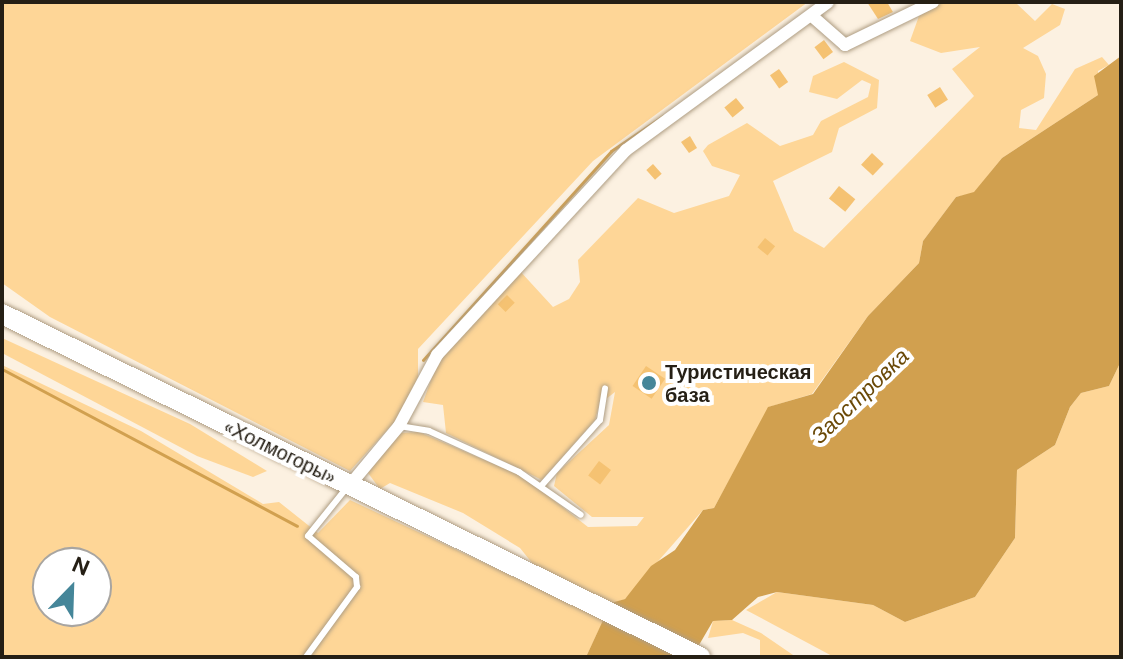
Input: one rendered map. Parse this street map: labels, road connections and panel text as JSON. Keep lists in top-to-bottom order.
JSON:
{
  "streets": {
    "highway": ["«Холмогоры»"]
  },
  "water": ["Заостровка"],
  "places": ["Туристическая база"],
  "north": "top right"
}
